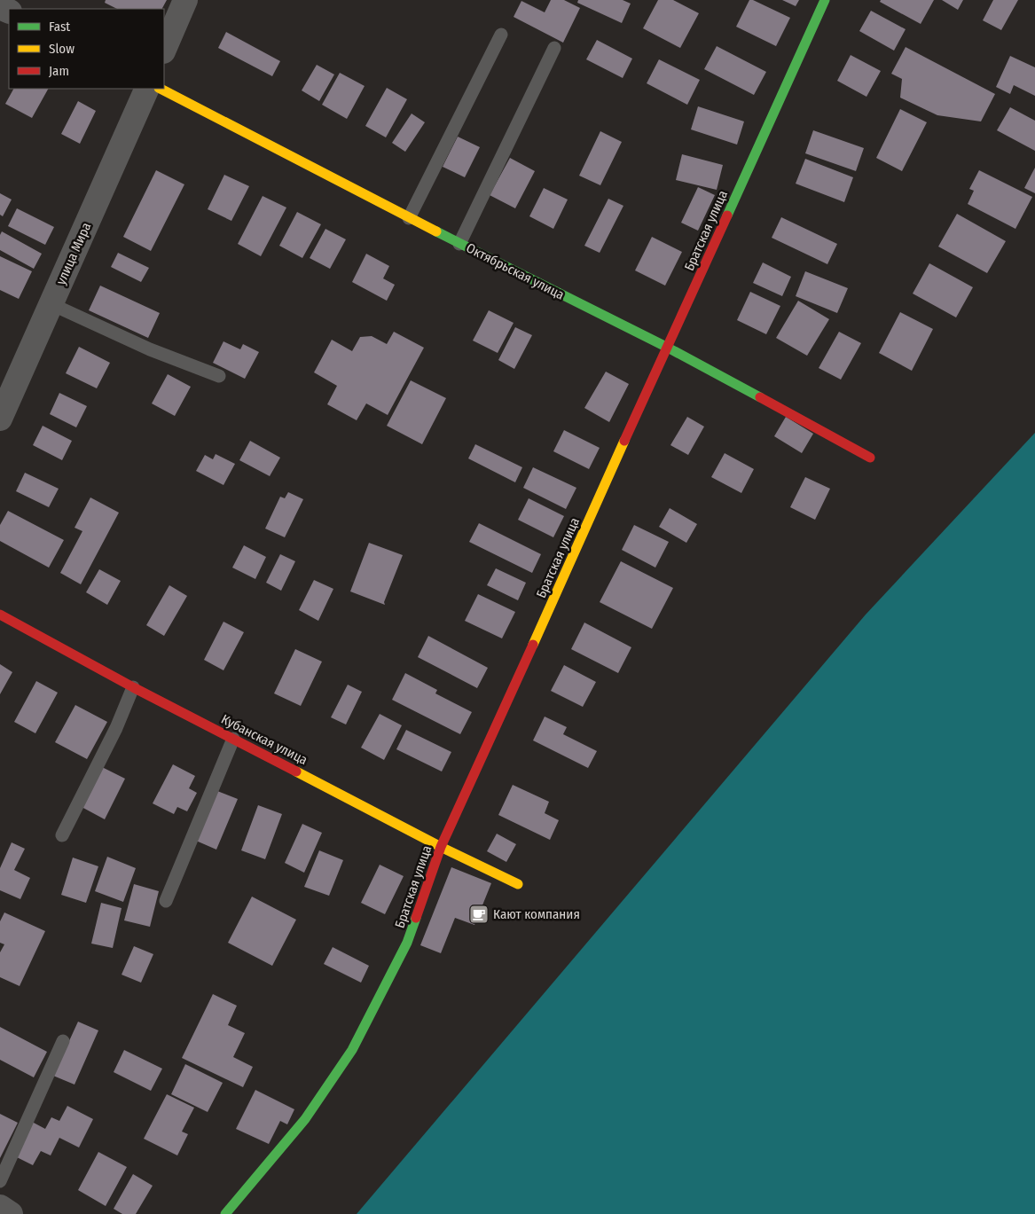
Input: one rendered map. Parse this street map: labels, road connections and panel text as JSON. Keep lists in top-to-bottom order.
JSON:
{
  "streets": {
    "street": [
      "Братская улица",
      "улица Мира",
      "Октябрьская улица",
      "Кубанская улица"
    ]
  },
  "crossings": [
    ["Братская улица", "Октябрьская улица"],
    ["Братская улица", "Кубанская улица"]
  ],
  "places": {
    "cafe": ["Кают компания"]
  },
  "legend": ["Fast", "Slow", "Jam"]
}
